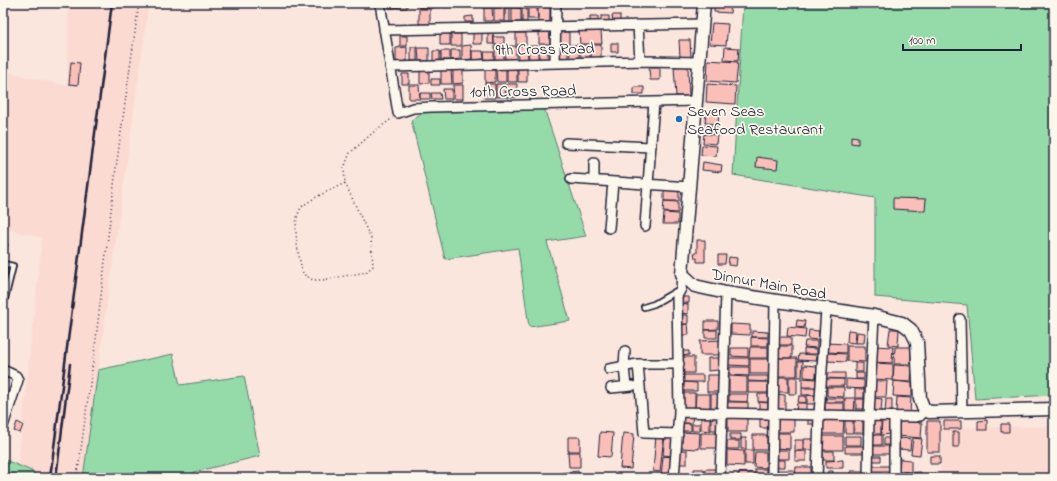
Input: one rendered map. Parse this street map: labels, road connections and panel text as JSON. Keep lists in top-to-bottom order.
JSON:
{
  "streets": {
    "street": ["9th Cross Road", "10th Cross Road", "Dinnur Main Road"]
  },
  "places": ["Seven Seas Seafood Restaurant"],
  "scale_bar": "100 m"
}
